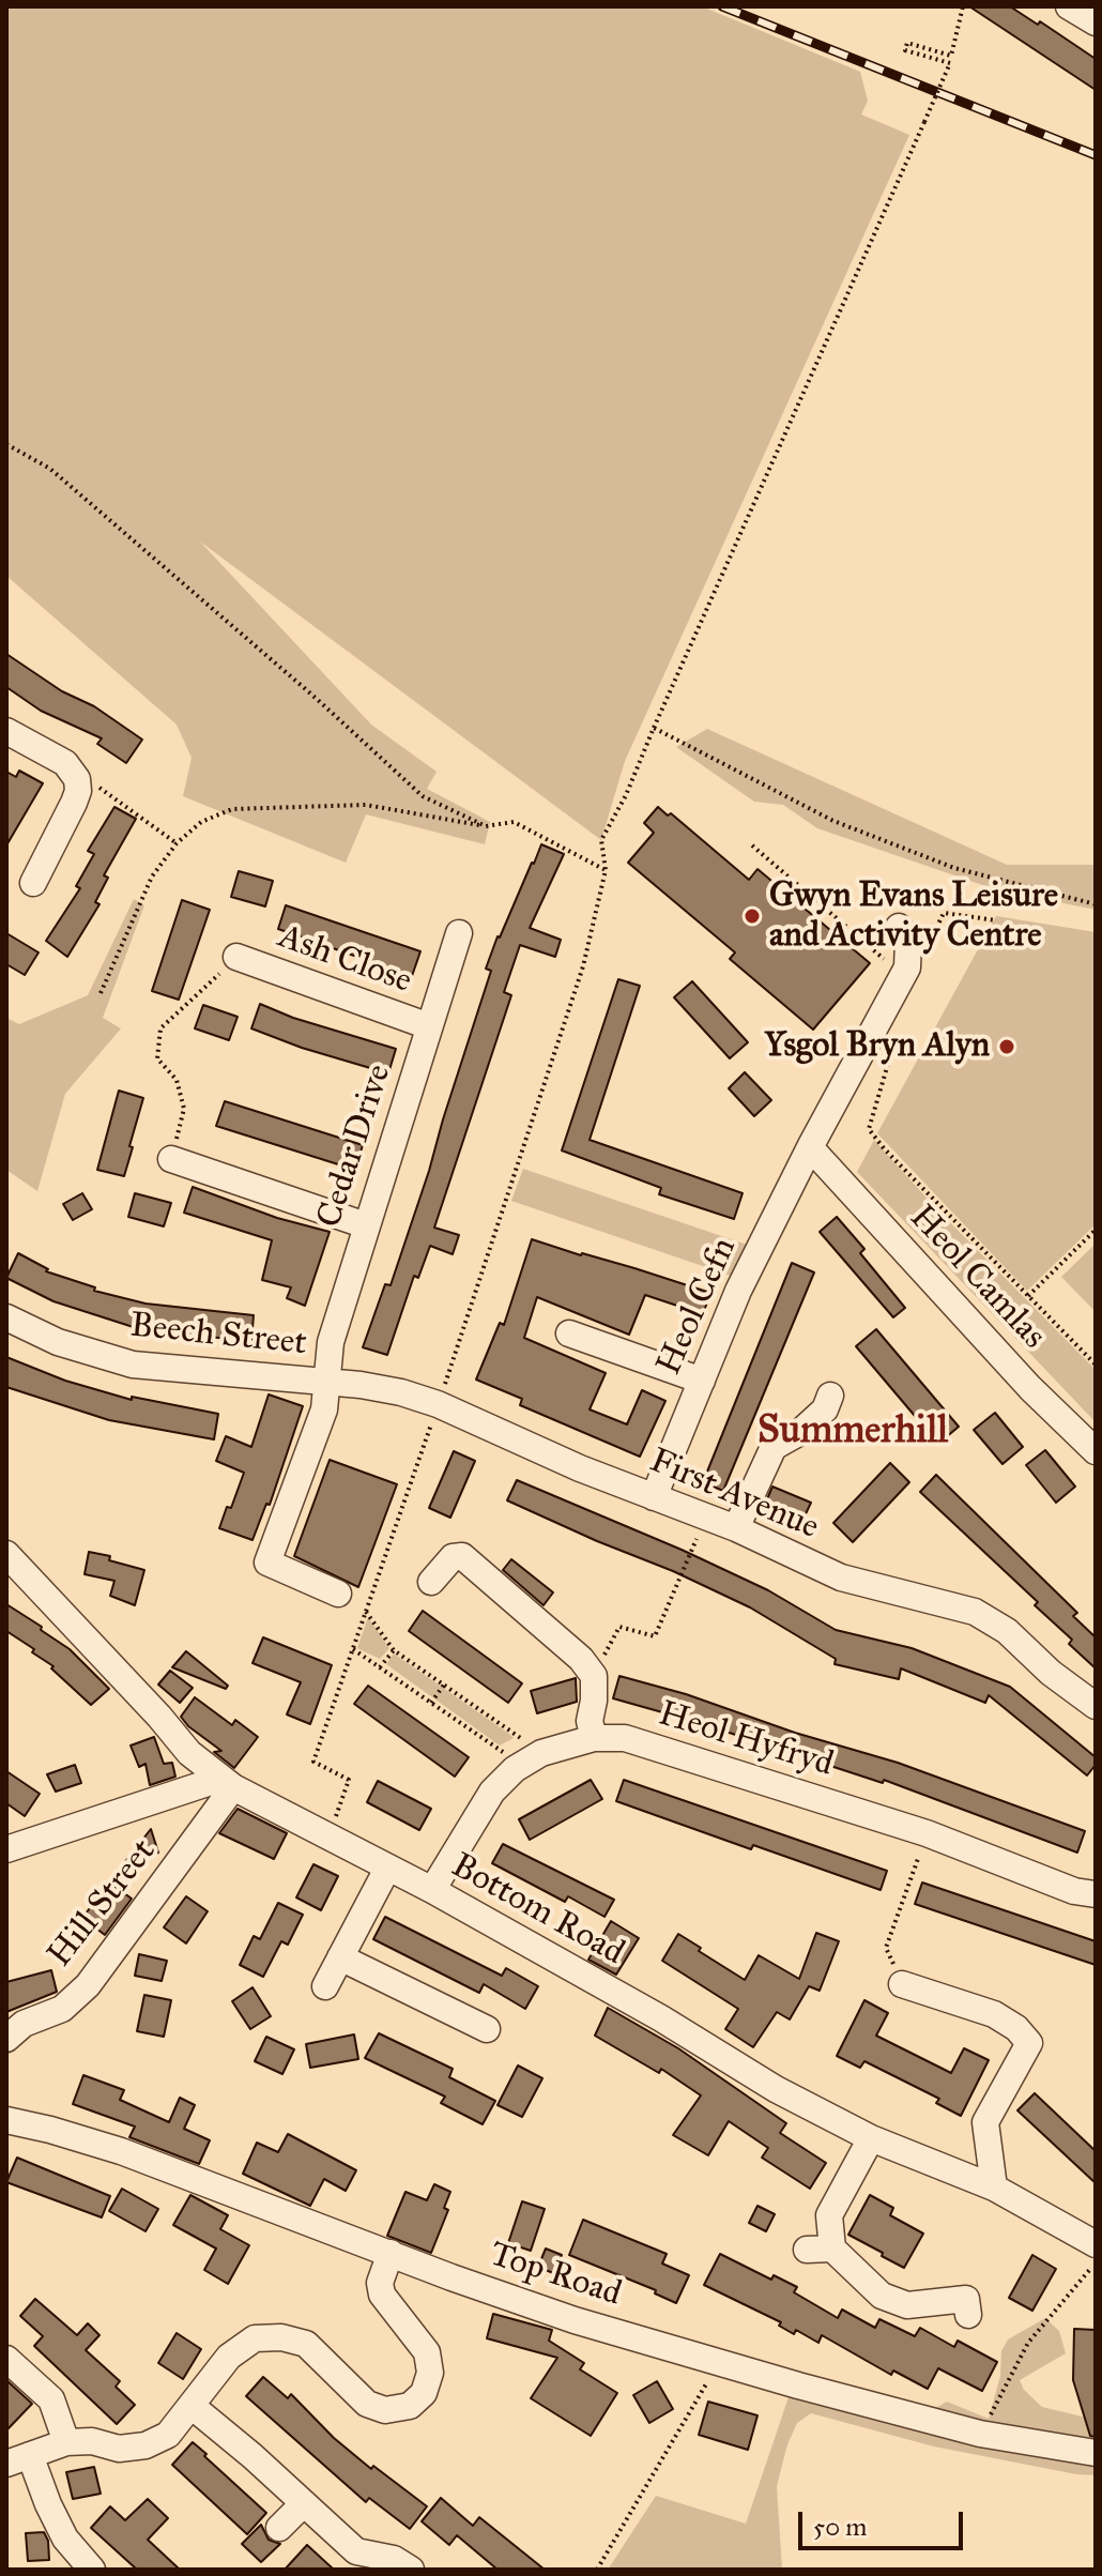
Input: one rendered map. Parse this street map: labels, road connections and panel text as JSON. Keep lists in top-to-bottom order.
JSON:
{
  "streets": {
    "street": [
      "Ash Close",
      "Cedar Drive",
      "Heol Camlas",
      "Heol Cefn",
      "Beech Street",
      "First Avenue",
      "Heol Hyfryd",
      "Hill Street",
      "Bottom Road",
      "Top Road"
    ]
  },
  "crossings": [
    ["Ash Close", "Cedar Drive"],
    ["Cedar Drive", "Beech Street"],
    ["Cedar Drive", "First Avenue"],
    ["Heol Camlas", "Heol Cefn"],
    ["Heol Cefn", "First Avenue"],
    ["Beech Street", "First Avenue"],
    ["Heol Hyfryd", "Bottom Road"],
    ["Hill Street", "Bottom Road"]
  ],
  "districts": ["Summerhill"],
  "places": ["Gwyn Evans Leisure and Activity Centre", "Ysgol Bryn Alyn"],
  "scale_bar": "50 m"
}
